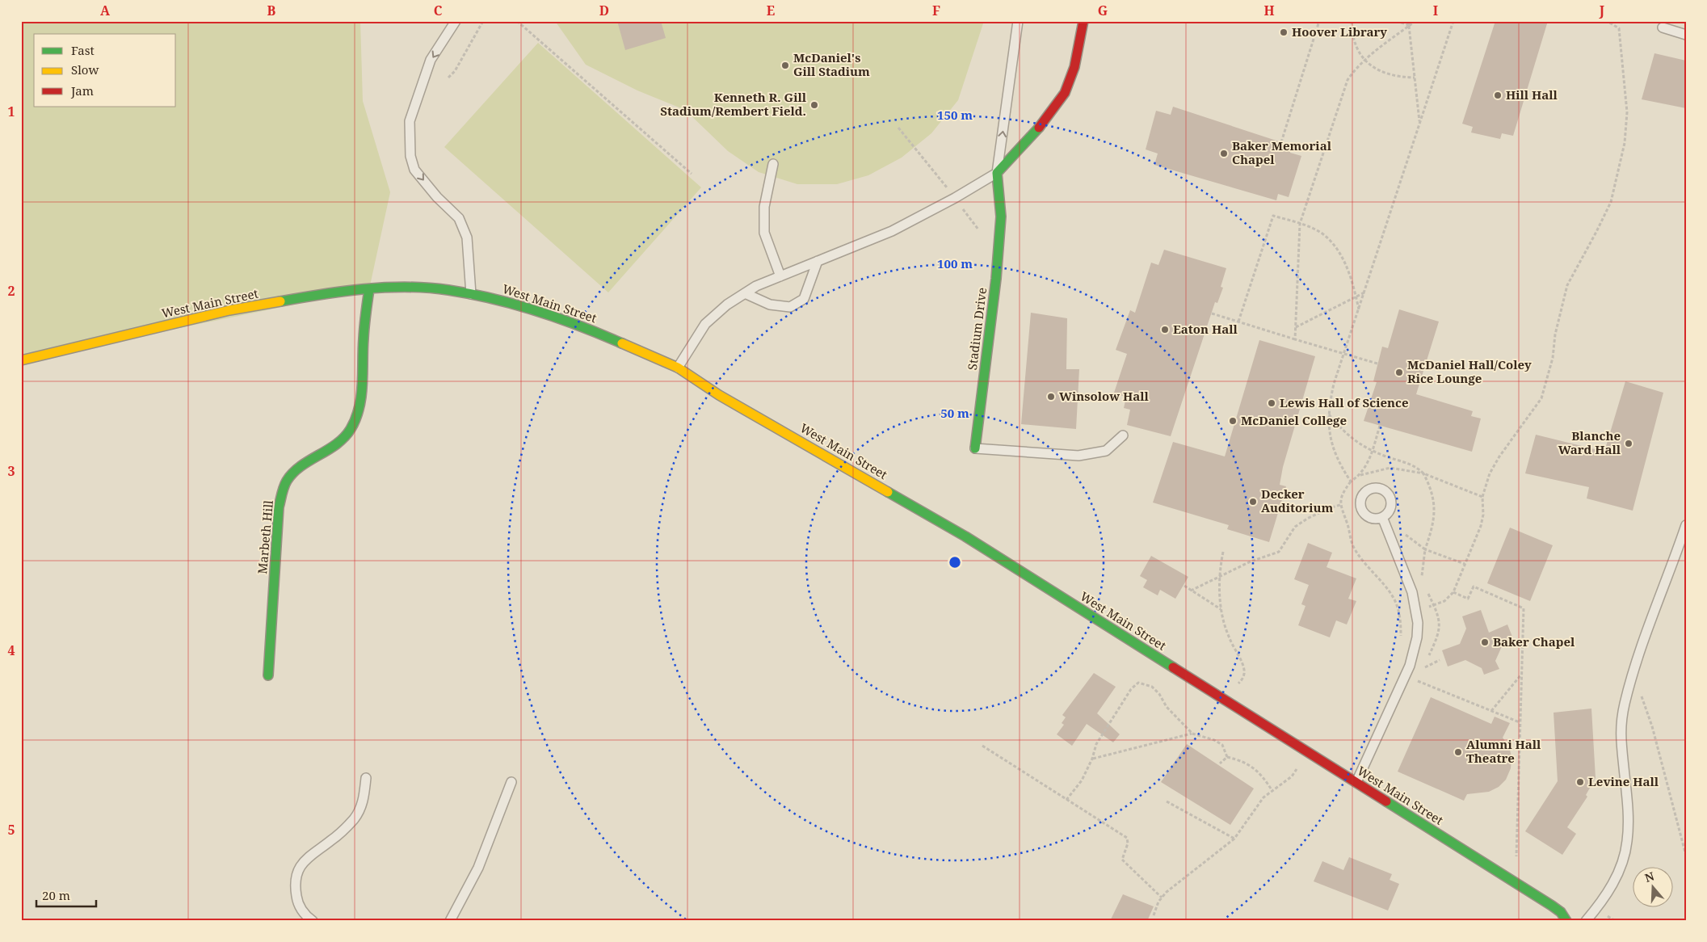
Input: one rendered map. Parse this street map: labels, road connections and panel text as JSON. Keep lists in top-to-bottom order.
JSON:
{
  "streets": {
    "street": ["West Main Street", "Stadium Drive", "Marbeth Hill"]
  },
  "crossings": [
    ["West Main Street", "Marbeth Hill"]
  ],
  "places": [
    "Hoover Library",
    "McDaniel's Gill Stadium",
    "Hill Hall",
    "Kenneth R. Gill Stadium/Rembert Field.",
    "Baker Memorial Chapel",
    "Eaton Hall",
    "McDaniel Hall/Coley Rice Lounge",
    "Winsolow Hall",
    "Lewis Hall of Science",
    "McDaniel College",
    "Blanche Ward Hall",
    "Decker Auditorium",
    "Baker Chapel",
    "Alumni Hall Theatre",
    "Levine Hall"
  ],
  "legend": ["Fast", "Slow", "Jam"],
  "scale_bar": "20 m",
  "north": "top",
  "grid": {
    "columns": [
      "A",
      "B",
      "C",
      "D",
      "E",
      "F",
      "G",
      "H",
      "I",
      "J"
    ],
    "rows": [
      "1",
      "2",
      "3",
      "4",
      "5"
    ]
  },
  "rings": ["150 m", "100 m", "50 m"]
}
